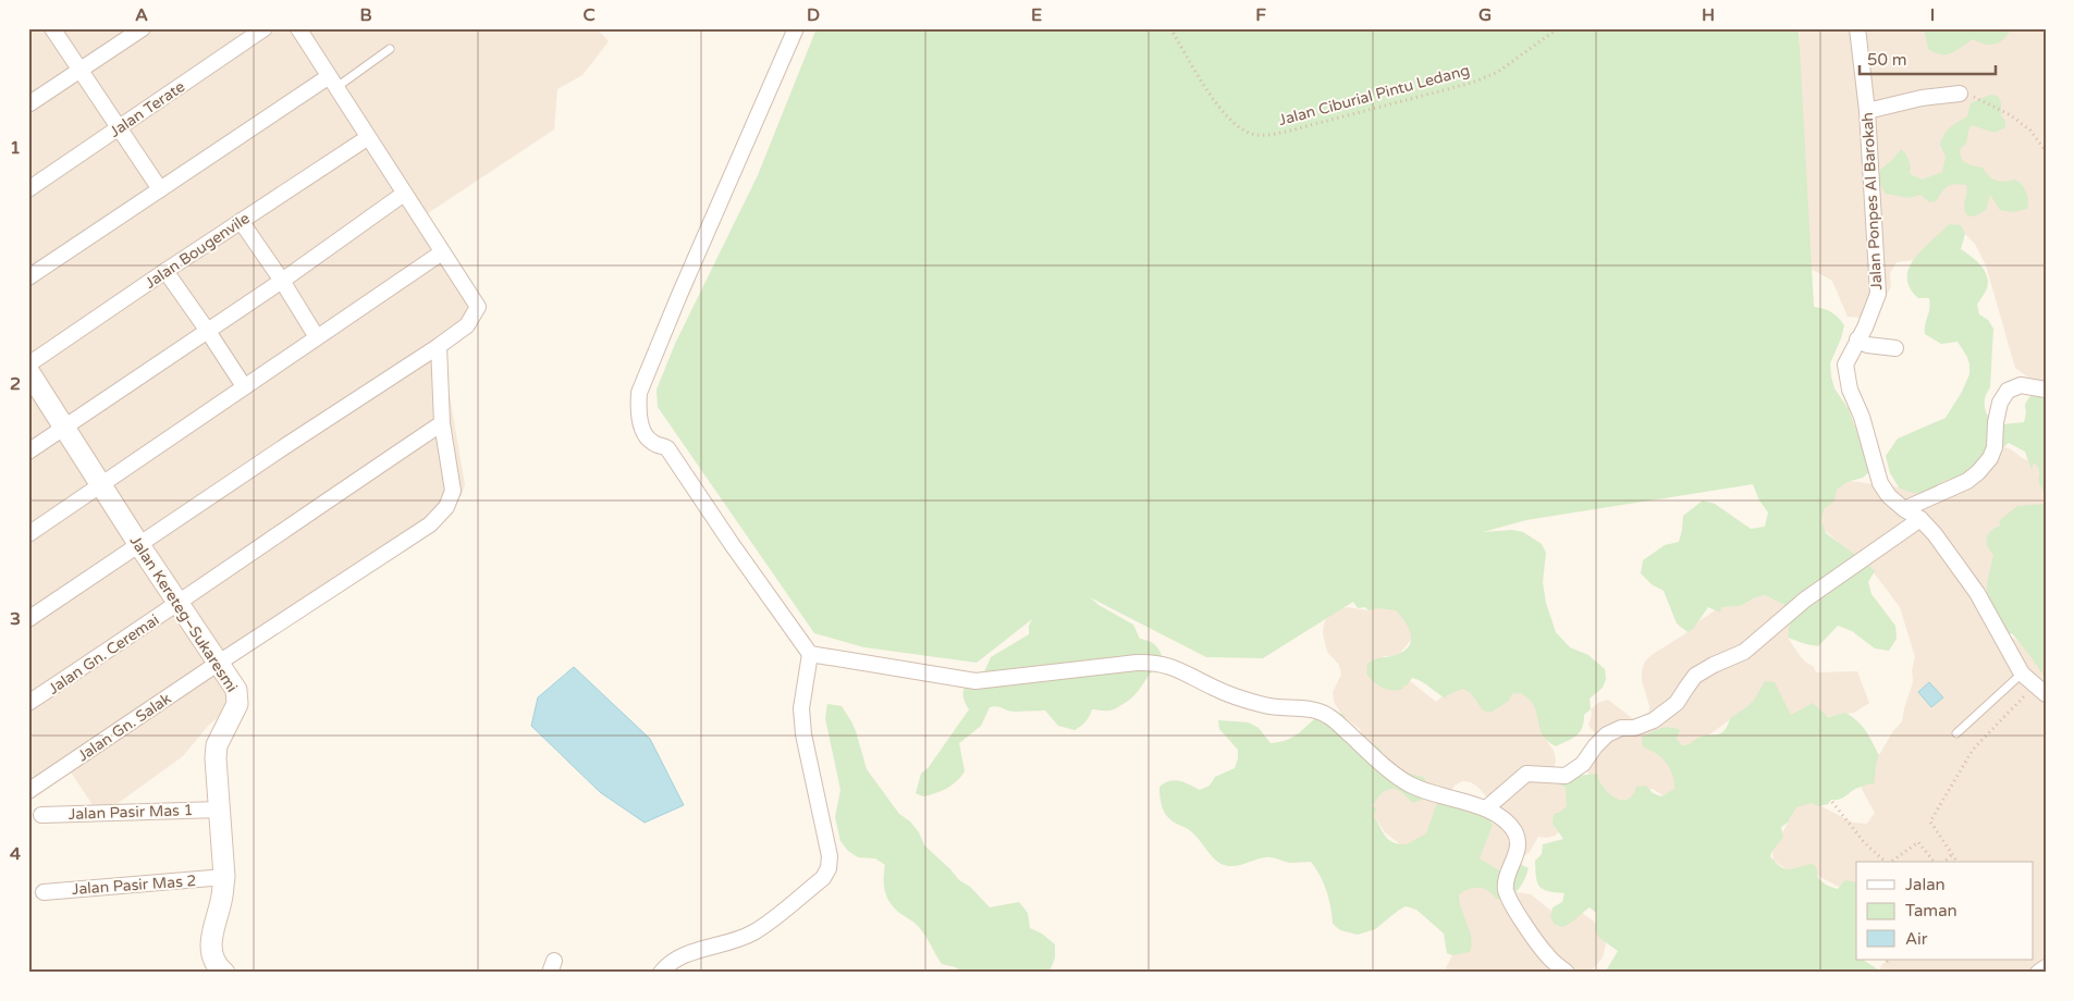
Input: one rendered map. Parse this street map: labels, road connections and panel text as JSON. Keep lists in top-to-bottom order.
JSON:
{
  "streets": {
    "street": [
      "Jalan Terate",
      "Jalan Ponpes Al Barokah",
      "Jalan Bougenvile",
      "Jalan Kereteg–Sukaresmi",
      "Jalan Gn. Ceremai",
      "Jalan Gn. Salak",
      "Jalan Pasir Mas 1",
      "Jalan Pasir Mas 2"
    ],
    "path": ["Jalan Ciburial Pintu Ledang"]
  },
  "crossings": [
    ["Jalan Kereteg–Sukaresmi", "Jalan Gn. Ceremai"],
    ["Jalan Kereteg–Sukaresmi", "Jalan Gn. Salak"],
    ["Jalan Kereteg–Sukaresmi", "Jalan Pasir Mas 1"],
    ["Jalan Kereteg–Sukaresmi", "Jalan Pasir Mas 2"],
    ["Jalan Gn. Ceremai", "Jalan Gn. Salak"]
  ],
  "legend": ["Jalan", "Taman", "Air"],
  "scale_bar": "50 m",
  "grid": {
    "columns": [
      "A",
      "B",
      "C",
      "D",
      "E",
      "F",
      "G",
      "H",
      "I"
    ],
    "rows": [
      "1",
      "2",
      "3",
      "4"
    ]
  }
}
